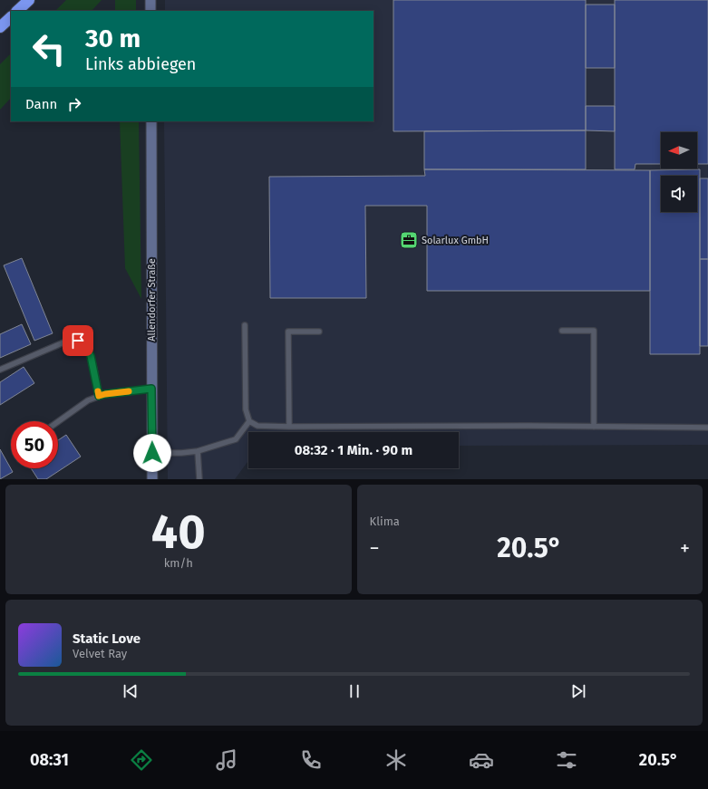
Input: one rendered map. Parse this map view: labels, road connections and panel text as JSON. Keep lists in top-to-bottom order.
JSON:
{
  "streets": {
    "main road": ["Allendorfer Straße"]
  },
  "places": {
    "office": ["Solarlux GmbH"]
  },
  "north": "left",
  "page": {
    "turn": ["30 m", "Links abbiegen"],
    "then": "Dann",
    "limit": "50",
    "trip": "08:32 · 1 Min. · 90 m",
    "tile": [
      ["40", "km/h"],
      "Klima"
    ],
    "heat": ["−", "20.5°", "+"],
    "song": ["Static Love", "Velvet Ray"],
    "tabs": ["08:31", "20.5°"]
  }
}
